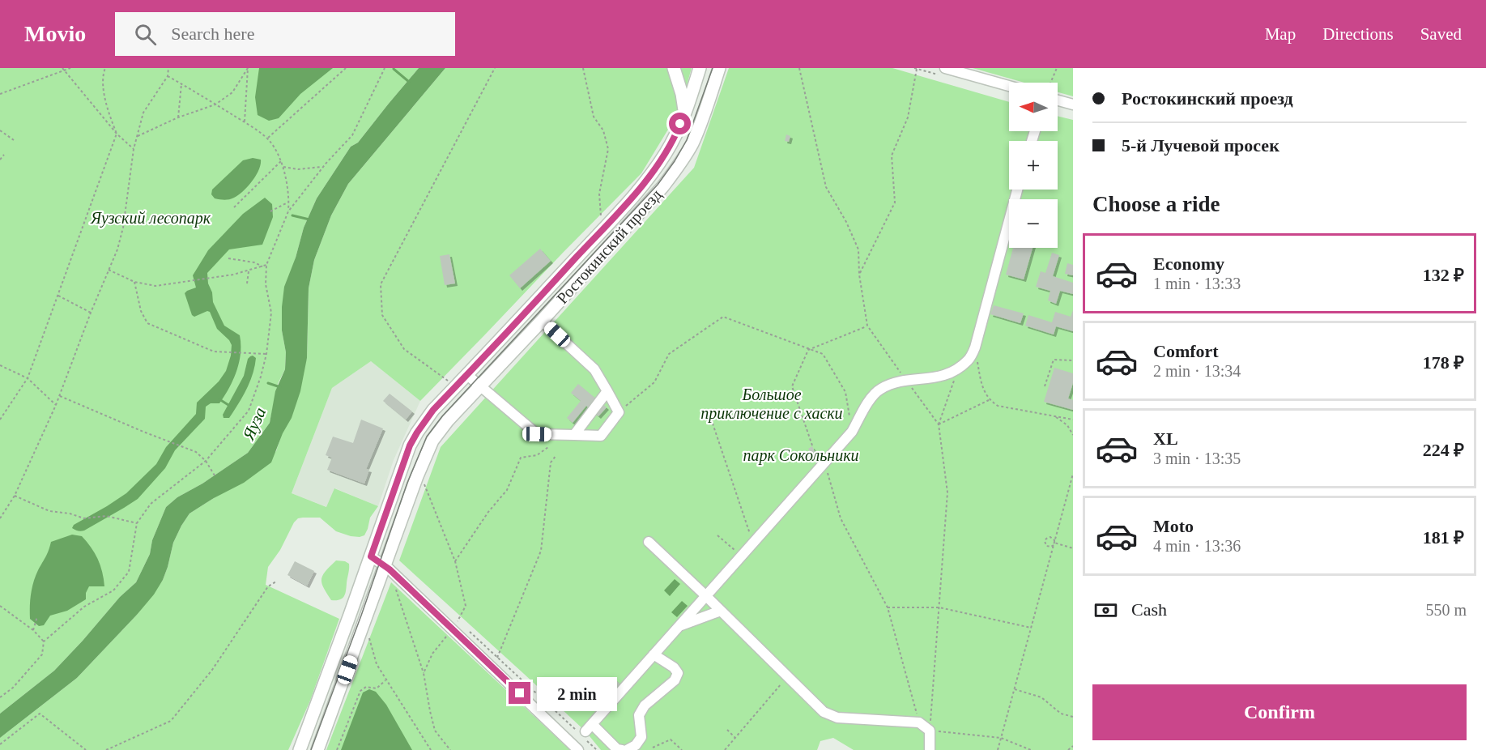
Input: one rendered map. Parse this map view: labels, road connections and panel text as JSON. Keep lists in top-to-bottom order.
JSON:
{
  "streets": {
    "main road": ["Ростокинский проезд"]
  },
  "water": ["Яуза"],
  "parks": ["Яузский лесопарк", "Большое приключение с хаски", "парк Сокольники"],
  "north": "left",
  "page": {
    "header": "Movio",
    "search": "Search here",
    "nav": ["Map", "Directions", "Saved"],
    "banner": ["Ростокинский проезд", "5-й Лучевой просек"],
    "map_buttons": ["+", "−"],
    "heading": "Choose a ride",
    "list": [
      {
        "name": "Economy",
        "note": "1 min · 13:33",
        "value": "132 ₽"
      },
      {
        "name": "Comfort",
        "note": "2 min · 13:34",
        "value": "178 ₽"
      },
      {
        "name": "XL",
        "note": "3 min · 13:35",
        "value": "224 ₽"
      },
      {
        "name": "Moto",
        "note": "4 min · 13:36",
        "value": "181 ₽"
      }
    ],
    "pay": ["Cash", "550 m"],
    "buttons": "Confirm",
    "bubble": "2 min"
  }
}
